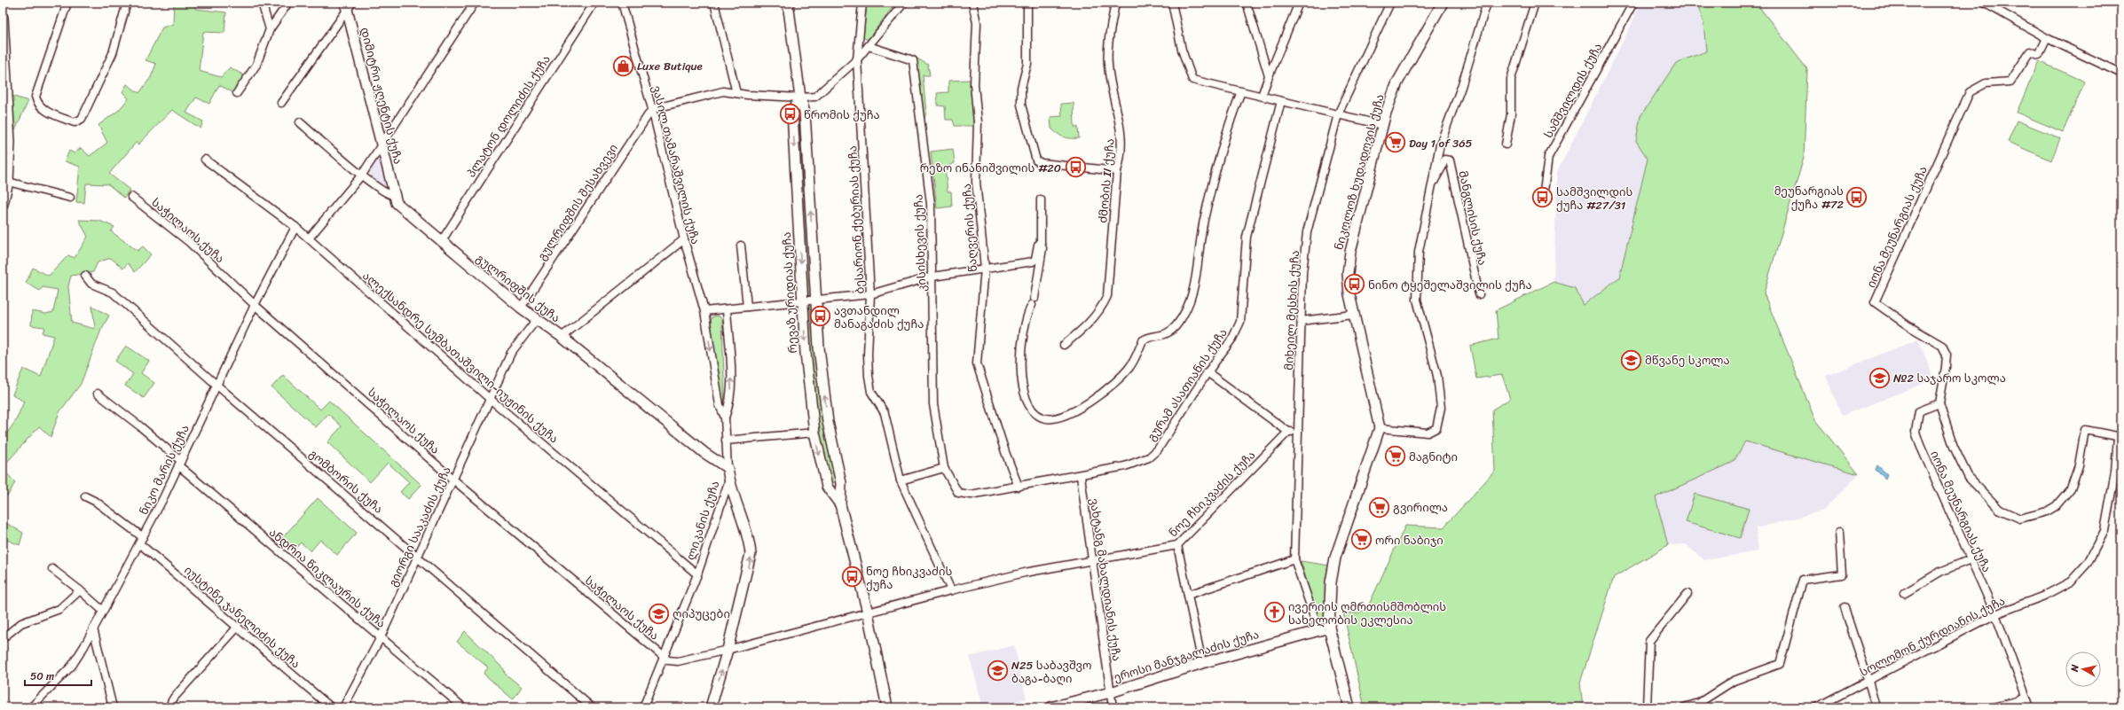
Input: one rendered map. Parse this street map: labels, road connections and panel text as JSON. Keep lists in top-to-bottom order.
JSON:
{
  "streets": {
    "street": [
      "სამშვილდის ქუჩა",
      "დიმიტრი ჟღენტის ქუჩა",
      "პლატონ დოლიძის ქუჩა",
      "ვასილ თამარაშვილის ქუჩა",
      "ნიკოლოზ ხუდადოვის ქუჩა",
      "ძმობის II ქუჩა",
      "გულრიფშის შესახვევი",
      "მანგლისის ქუჩა",
      "ბესარიონ ქებურიას ქუჩა",
      "იონა მეუნარგიას ქუჩა",
      "წაღვერის ქუჩა",
      "საჭილაოს ქუჩა",
      "კისისხევის ქუჩა",
      "გულრიფშის ქუჩა",
      "რევაზ ურიდიას ქუჩა",
      "მიხეილ მესხის ქუჩა",
      "ალექსანდრე სუმბათაშვილი-იუჟინის ქუჩა",
      "გურამ ასათიანის ქუჩა",
      "ნიკო მარის ქუჩა",
      "გომბორის ქუჩა",
      "ნოე ჩხიკვაძის ქუჩა",
      "ლიკანის ქუჩა",
      "გიორგი სააკაძის ქუჩა",
      "ანდრია წიკლაურის ქუჩა",
      "ვახტანგ მახალდიანის ქუჩა",
      "იუსტინე ჯანელიძის ქუჩა",
      "სოლომონ ქურდიანის ქუჩა",
      "ეროსი მანჯგალაძის ქუჩა"
    ]
  },
  "crossings": [
    ["დიმიტრი ჟღენტის ქუჩა", "გულრიფშის ქუჩა"],
    ["პლატონ დოლიძის ქუჩა", "გულრიფშის ქუჩა"],
    ["ვასილ თამარაშვილის ქუჩა", "გულრიფშის შესახვევი"],
    ["ვასილ თამარაშვილის ქუჩა", "ლიკანის ქუჩა"],
    ["გულრიფშის შესახვევი", "გულრიფშის ქუჩა"],
    ["ბესარიონ ქებურიას ქუჩა", "ნოე ჩხიკვაძის ქუჩა"],
    ["იონა მეუნარგიას ქუჩა", "სოლომონ ქურდიანის ქუჩა"],
    ["წაღვერის ქუჩა", "გურამ ასათიანის ქუჩა"],
    ["საჭილაოს ქუჩა", "ნიკო მარის ქუჩა"],
    ["საჭილაოს ქუჩა", "ნოე ჩხიკვაძის ქუჩა"],
    ["საჭილაოს ქუჩა", "ლიკანის ქუჩა"],
    ["საჭილაოს ქუჩა", "გიორგი სააკაძის ქუჩა"],
    ["კისისხევის ქუჩა", "გურამ ასათიანის ქუჩა"],
    ["გულრიფშის ქუჩა", "ლიკანის ქუჩა"],
    ["გულრიფშის ქუჩა", "გიორგი სააკაძის ქუჩა"],
    ["რევაზ ურიდიას ქუჩა", "ნოე ჩხიკვაძის ქუჩა"],
    ["მიხეილ მესხის ქუჩა", "ეროსი მანჯგალაძის ქუჩა"],
    ["ალექსანდრე სუმბათაშვილი-იუჟინის ქუჩა", "ნიკო მარის ქუჩა"],
    ["ალექსანდრე სუმბათაშვილი-იუჟინის ქუჩა", "ლიკანის ქუჩა"],
    ["ალექსანდრე სუმბათაშვილი-იუჟინის ქუჩა", "გიორგი სააკაძის ქუჩა"],
    ["გურამ ასათიანის ქუჩა", "ვახტანგ მახალდიანის ქუჩა"],
    ["ნიკო მარის ქუჩა", "გომბორის ქუჩა"],
    ["ნიკო მარის ქუჩა", "ანდრია წიკლაურის ქუჩა"],
    ["ნიკო მარის ქუჩა", "იუსტინე ჯანელიძის ქუჩა"],
    ["გომბორის ქუჩა", "გიორგი სააკაძის ქუჩა"],
    ["ნოე ჩხიკვაძის ქუჩა", "ლიკანის ქუჩა"],
    ["ნოე ჩხიკვაძის ქუჩა", "ვახტანგ მახალდიანის ქუჩა"],
    ["გიორგი სააკაძის ქუჩა", "ანდრია წიკლაურის ქუჩა"],
    ["ვახტანგ მახალდიანის ქუჩა", "ეროსი მანჯგალაძის ქუჩა"]
  ],
  "places": {
    "shop": ["Luxe Butique"],
    "bus stop": [
      "წრომის ქუჩა",
      "რეზო ინანიშვილის #20",
      "მეუნარგიას ქუჩა #72",
      "სამშვილდის ქუჩა #27/31",
      "ნინო ტყეშელაშვილის ქუჩა",
      "ავთანდილ მანაგაძის ქუჩა",
      "ნოე ჩხიკვაძის ქუჩა"
    ],
    "supermarket": [
      "Day 1 of 365",
      "მაგნიტი",
      "გვირილა",
      "ორი ნაბიჯი"
    ],
    "school or university": [
      "მწვანე სკოლა",
      "№2 საჯარო სკოლა",
      "ღიპუცები",
      "N25 საბავშვო ბაგა-ბაღი"
    ],
    "church": ["ივერიის ღმრთისმშობლის სახელობის ეკლესია"]
  },
  "scale_bar": "50 m",
  "north": "left"
}
